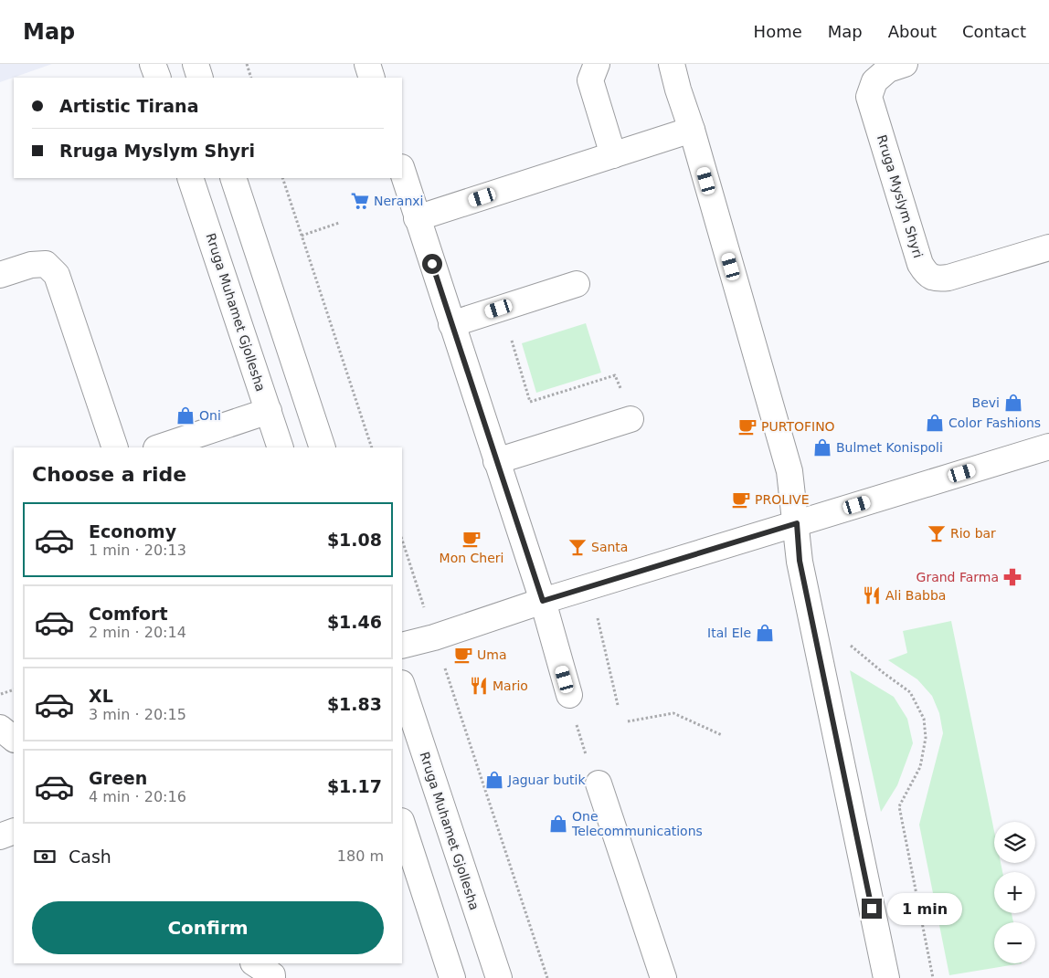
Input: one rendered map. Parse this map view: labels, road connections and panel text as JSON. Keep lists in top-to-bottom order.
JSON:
{
  "streets": {
    "street": ["Rruga Myslym Shyri", "Rruga Muhamet Gjollesha"]
  },
  "places": {
    "supermarket": ["Neranxi"],
    "shop": [
      "Bevi",
      "Oni",
      "Color Fashions",
      "Bulmet Konispoli",
      "Ital Ele",
      "Jaguar butik",
      "One Telecommunications"
    ],
    "cafe": [
      "PURTOFINO",
      "PROLIVE",
      "Mon Cheri",
      "Uma"
    ],
    "bar": ["Rio bar", "Santa"],
    "pharmacy": ["Grand Farma"],
    "restaurant": ["Ali Babba", "Mario"]
  },
  "page": {
    "header": "Map",
    "nav": [
      "Home",
      "Map",
      "About",
      "Contact"
    ],
    "banner": ["Artistic Tirana", "Rruga Myslym Shyri"],
    "heading": "Choose a ride",
    "list": [
      {
        "name": "Economy",
        "note": "1 min · 20:13",
        "value": "$1.08"
      },
      {
        "name": "Comfort",
        "note": "2 min · 20:14",
        "value": "$1.46"
      },
      {
        "name": "XL",
        "note": "3 min · 20:15",
        "value": "$1.83"
      },
      {
        "name": "Green",
        "note": "4 min · 20:16",
        "value": "$1.17"
      }
    ],
    "map_buttons": ["+", "−"],
    "pay": ["Cash", "180 m"],
    "buttons": "Confirm",
    "bubble": "1 min"
  }
}
